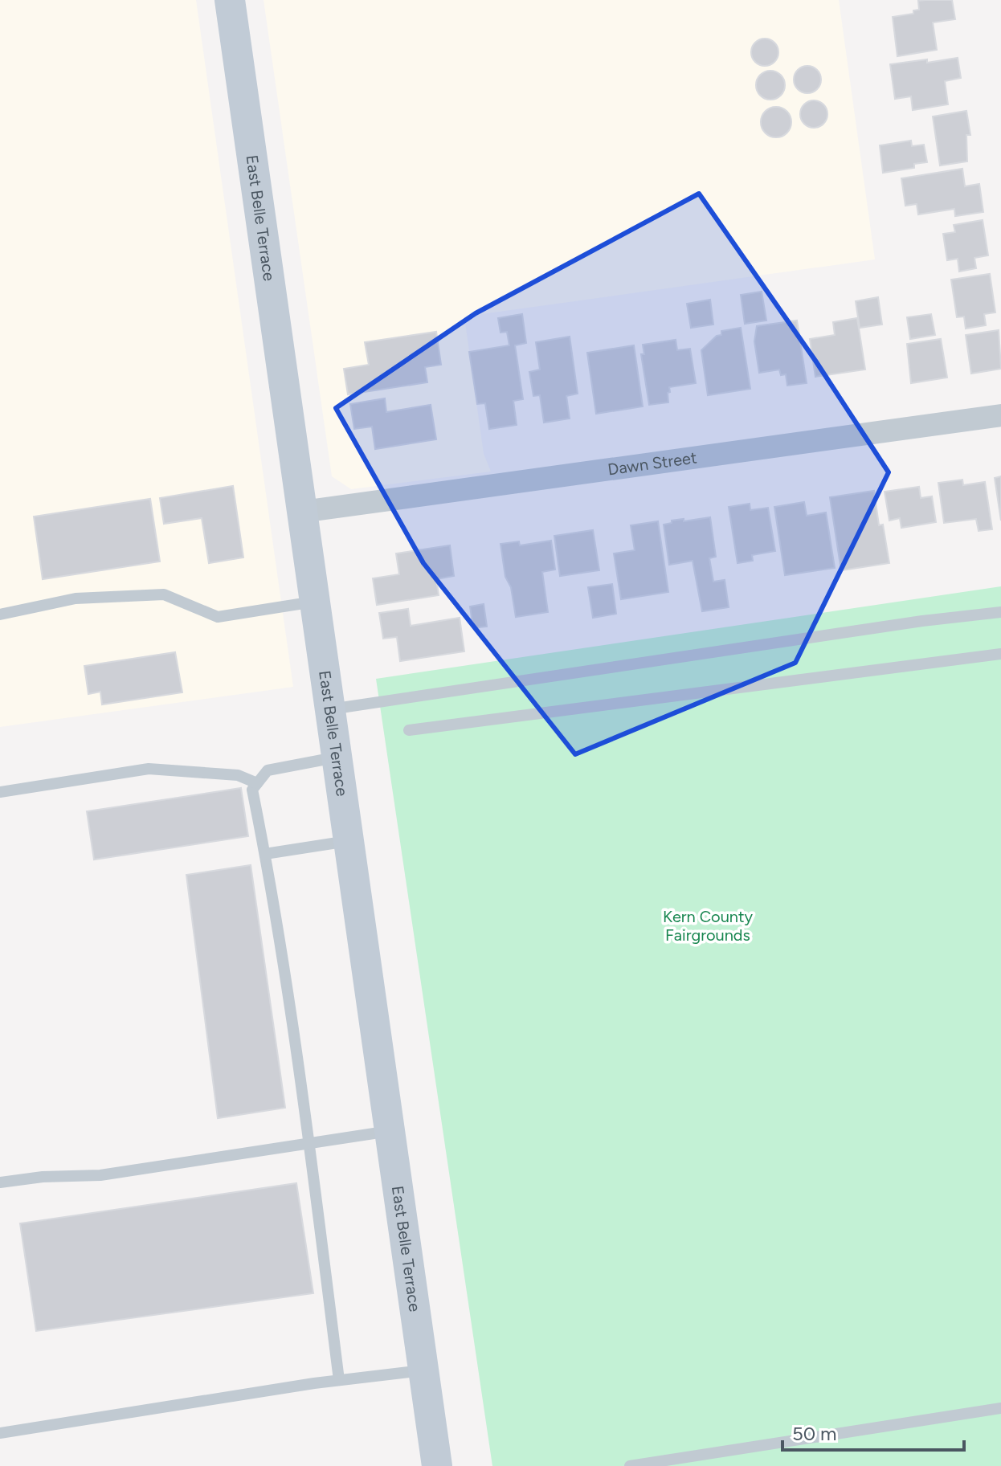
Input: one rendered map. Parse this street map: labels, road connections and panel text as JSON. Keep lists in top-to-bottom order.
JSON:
{
  "streets": {
    "street": ["East Belle Terrace", "Dawn Street"]
  },
  "crossings": [
    ["East Belle Terrace", "Dawn Street"]
  ],
  "parks": ["Kern County Fairgrounds"],
  "scale_bar": "50 m"
}
